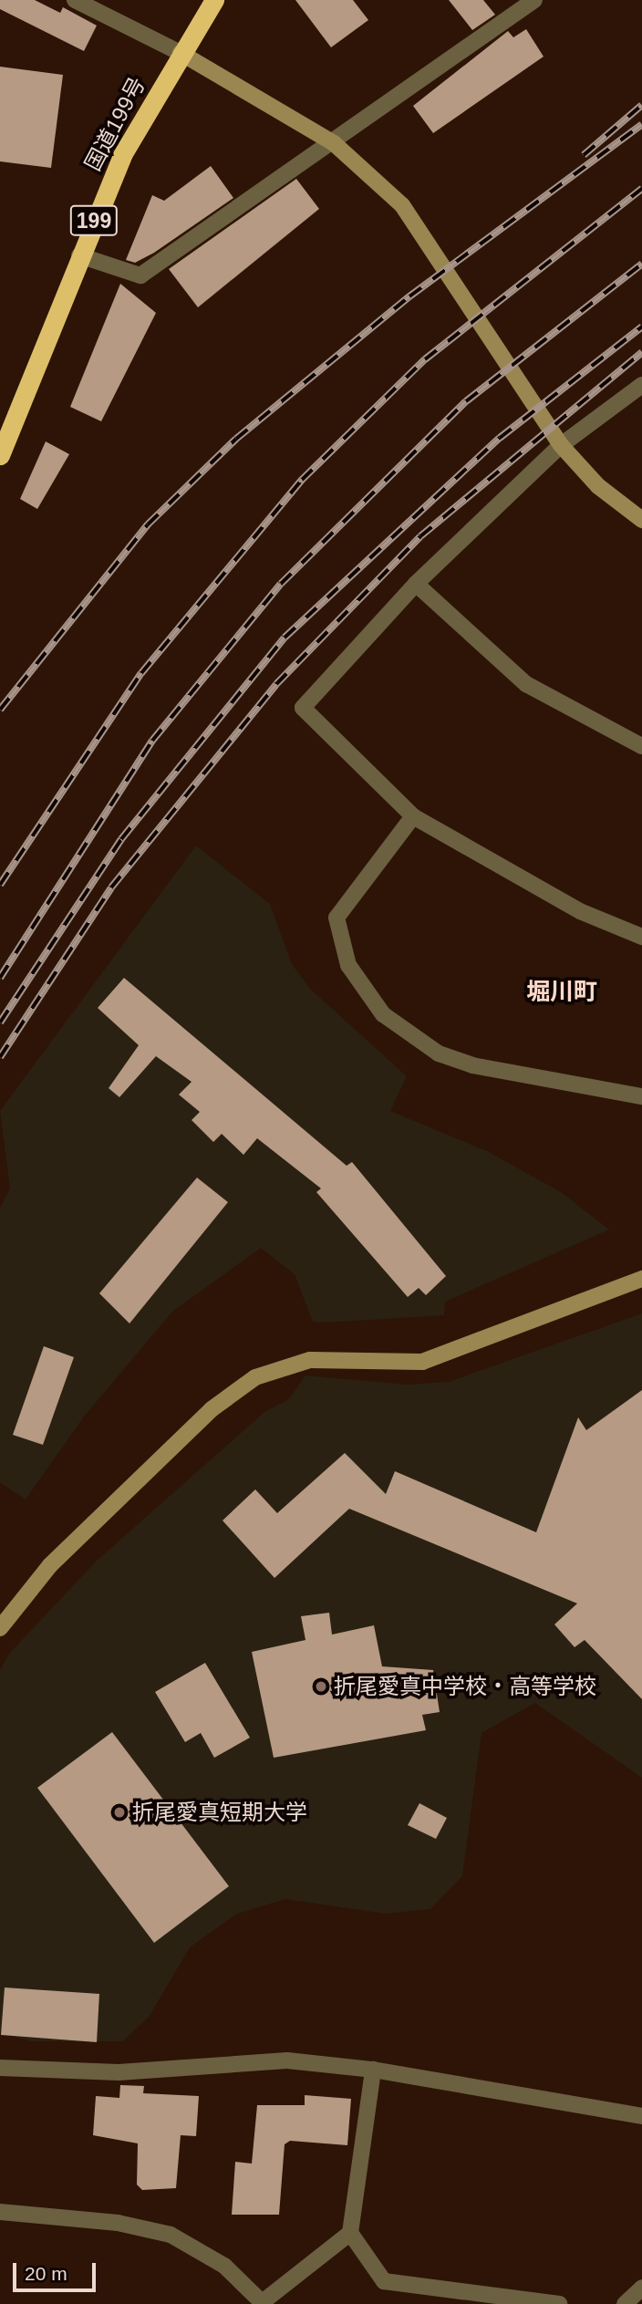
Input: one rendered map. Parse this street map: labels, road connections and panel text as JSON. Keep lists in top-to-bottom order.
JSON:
{
  "streets": {
    "highway": ["国道199号", "199"]
  },
  "districts": ["堀川町"],
  "places": ["折尾愛真中学校・高等学校", "折尾愛真短期大学"],
  "scale_bar": "20 m"
}
